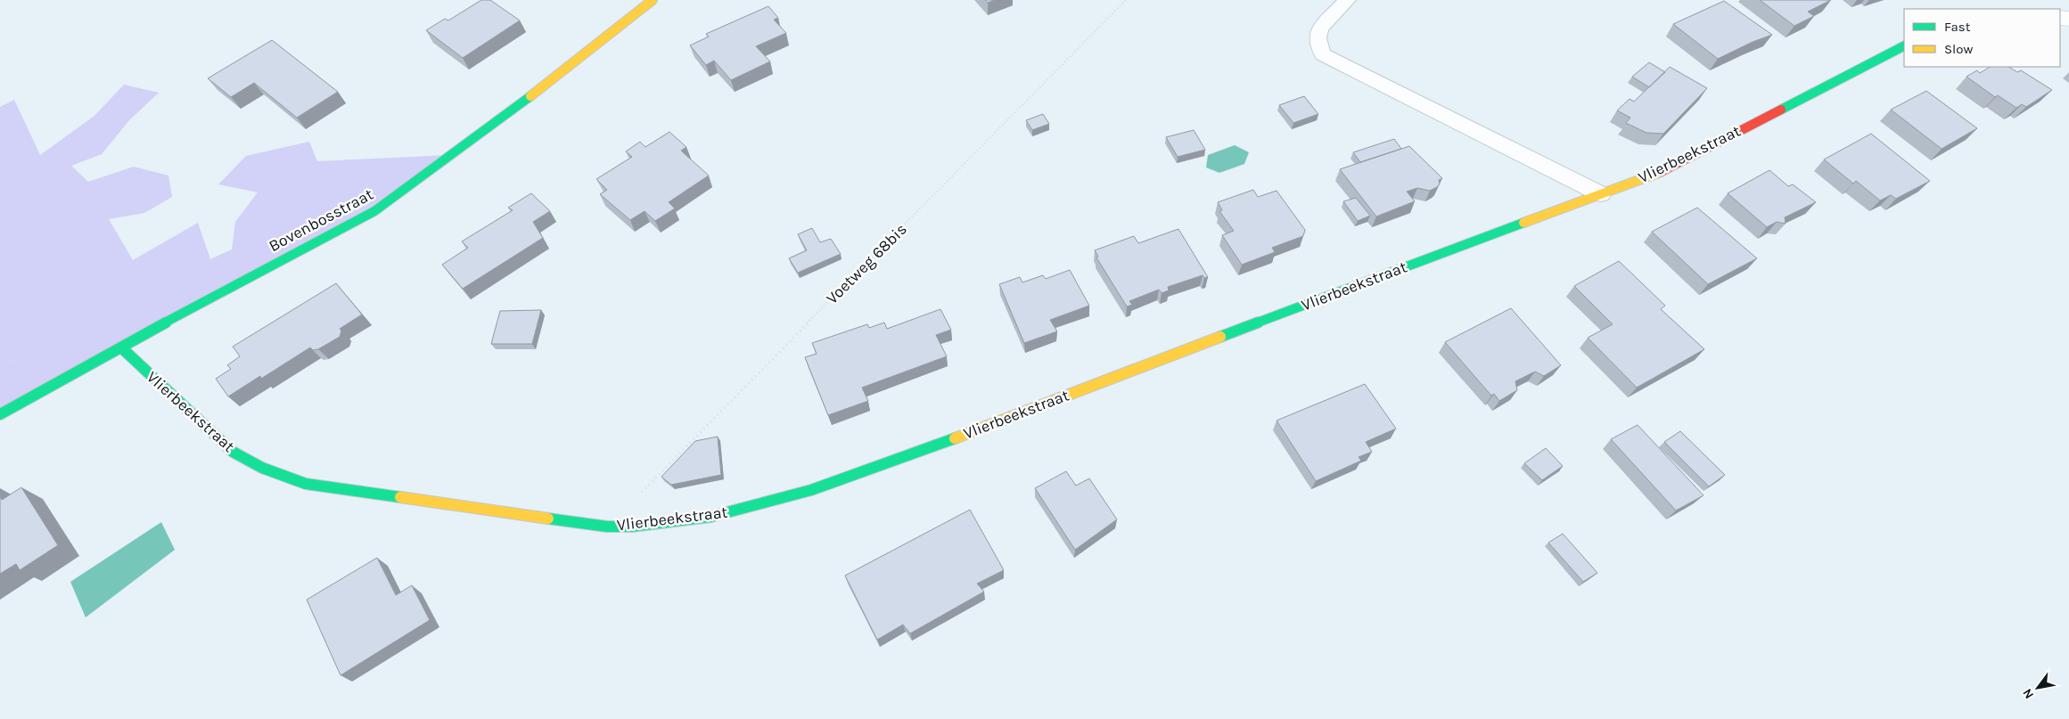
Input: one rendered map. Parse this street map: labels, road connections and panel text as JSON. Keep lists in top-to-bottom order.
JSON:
{
  "streets": {
    "street": ["Vlierbeekstraat", "Bovenbosstraat"],
    "path": ["Voetweg 68bis"]
  },
  "crossings": [
    ["Vlierbeekstraat", "Bovenbosstraat"],
    ["Vlierbeekstraat", "Voetweg 68bis"]
  ],
  "legend": ["Fast", "Slow"],
  "north": "bottom left"
}
